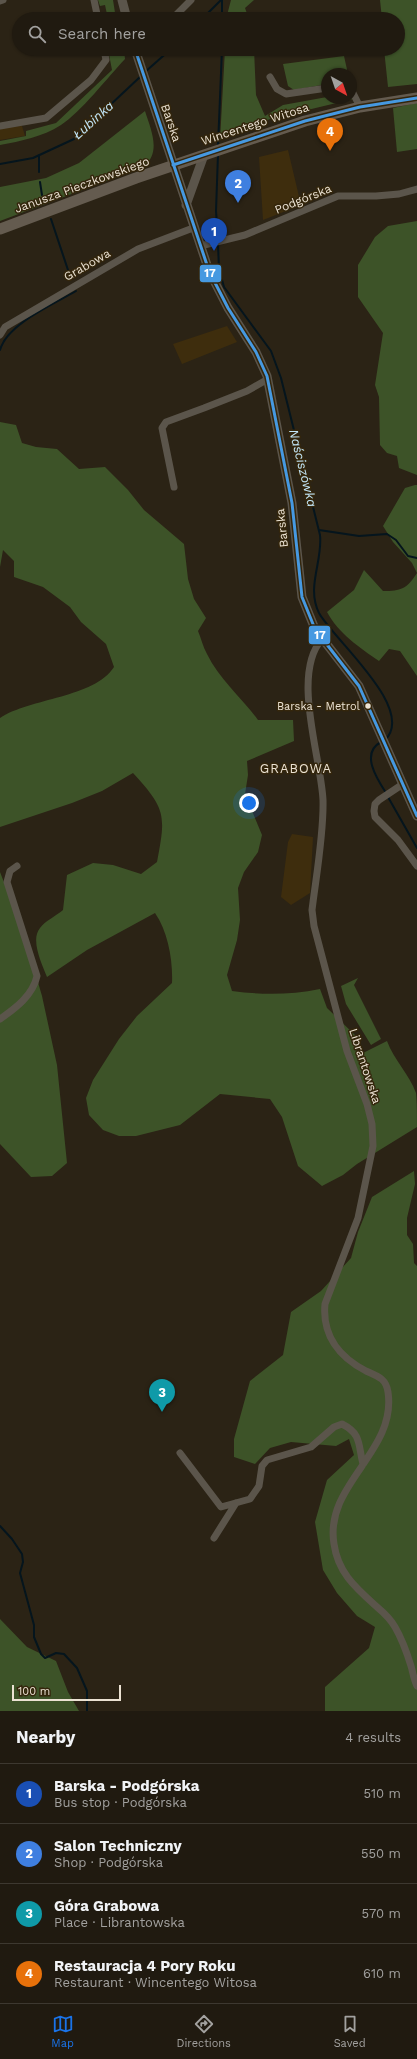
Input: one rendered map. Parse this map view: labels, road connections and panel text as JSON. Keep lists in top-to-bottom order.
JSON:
{
  "streets": {
    "main road": ["Wincentego Witosa", "Janusza Pieczkowskiego"],
    "street": [
      "Barska",
      "Podgórska",
      "Grabowa",
      "Librantowska"
    ]
  },
  "crossings": [
    ["Barska", "Wincentego Witosa"],
    ["Barska", "Janusza Pieczkowskiego"],
    ["Barska", "Podgórska"],
    ["Barska", "Grabowa"],
    ["Barska", "Librantowska"],
    ["Wincentego Witosa", "Janusza Pieczkowskiego"]
  ],
  "districts": ["GRABOWA"],
  "water": ["Łubinka", "Naściszówka"],
  "places": ["Barska - Metrol"],
  "lines": ["transit line 17"],
  "scale_bar": "100 m",
  "north": "bottom right",
  "page": {
    "search": "Search here",
    "pins": [
      "4",
      "2",
      "1",
      "3"
    ],
    "scale": "100 m",
    "heading": ["Nearby", "4 results"],
    "list": [
      {
        "mark": "1",
        "name": "Barska - Podgórska",
        "note": "Bus stop · Podgórska",
        "value": "510 m"
      },
      {
        "mark": "2",
        "name": "Salon Techniczny",
        "note": "Shop · Podgórska",
        "value": "550 m"
      },
      {
        "mark": "3",
        "name": "Góra Grabowa",
        "note": "Place · Librantowska",
        "value": "570 m"
      },
      {
        "mark": "4",
        "name": "Restauracja 4 Pory Roku",
        "note": "Restaurant · Wincentego Witosa",
        "value": "610 m"
      }
    ],
    "nav": ["Map", "Directions", "Saved"]
  }
}
